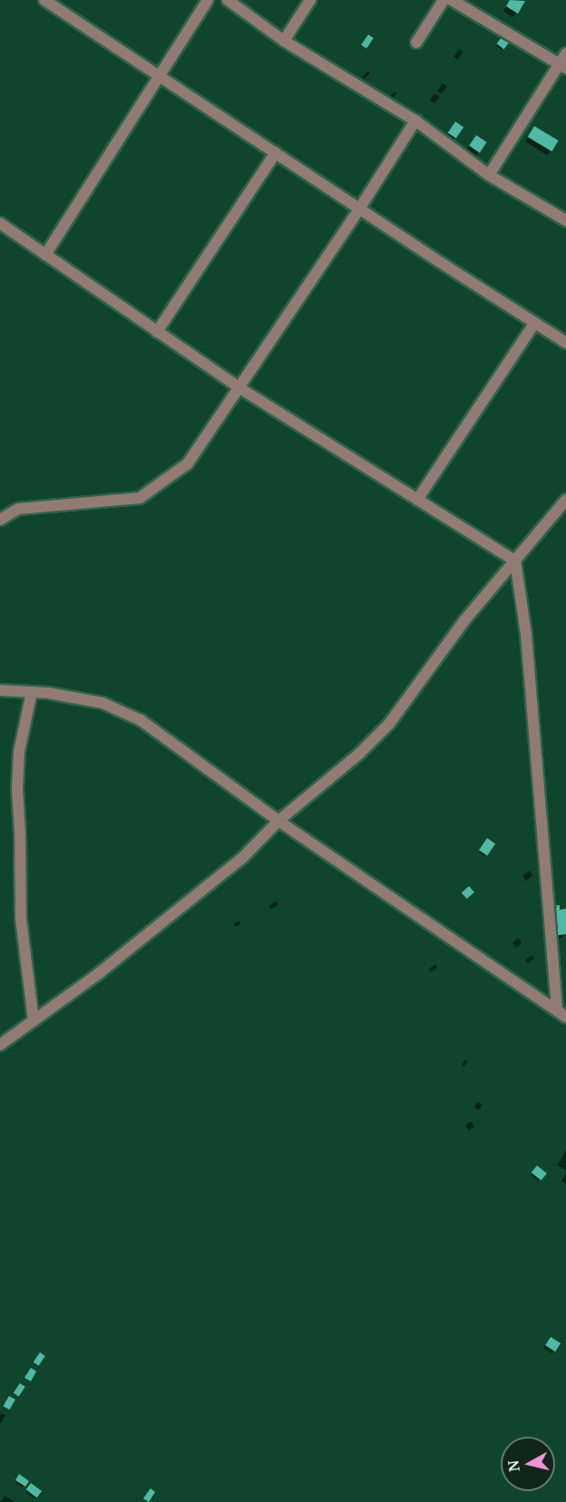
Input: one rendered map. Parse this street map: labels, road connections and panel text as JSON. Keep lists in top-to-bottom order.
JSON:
{
  "north": "left"
}
